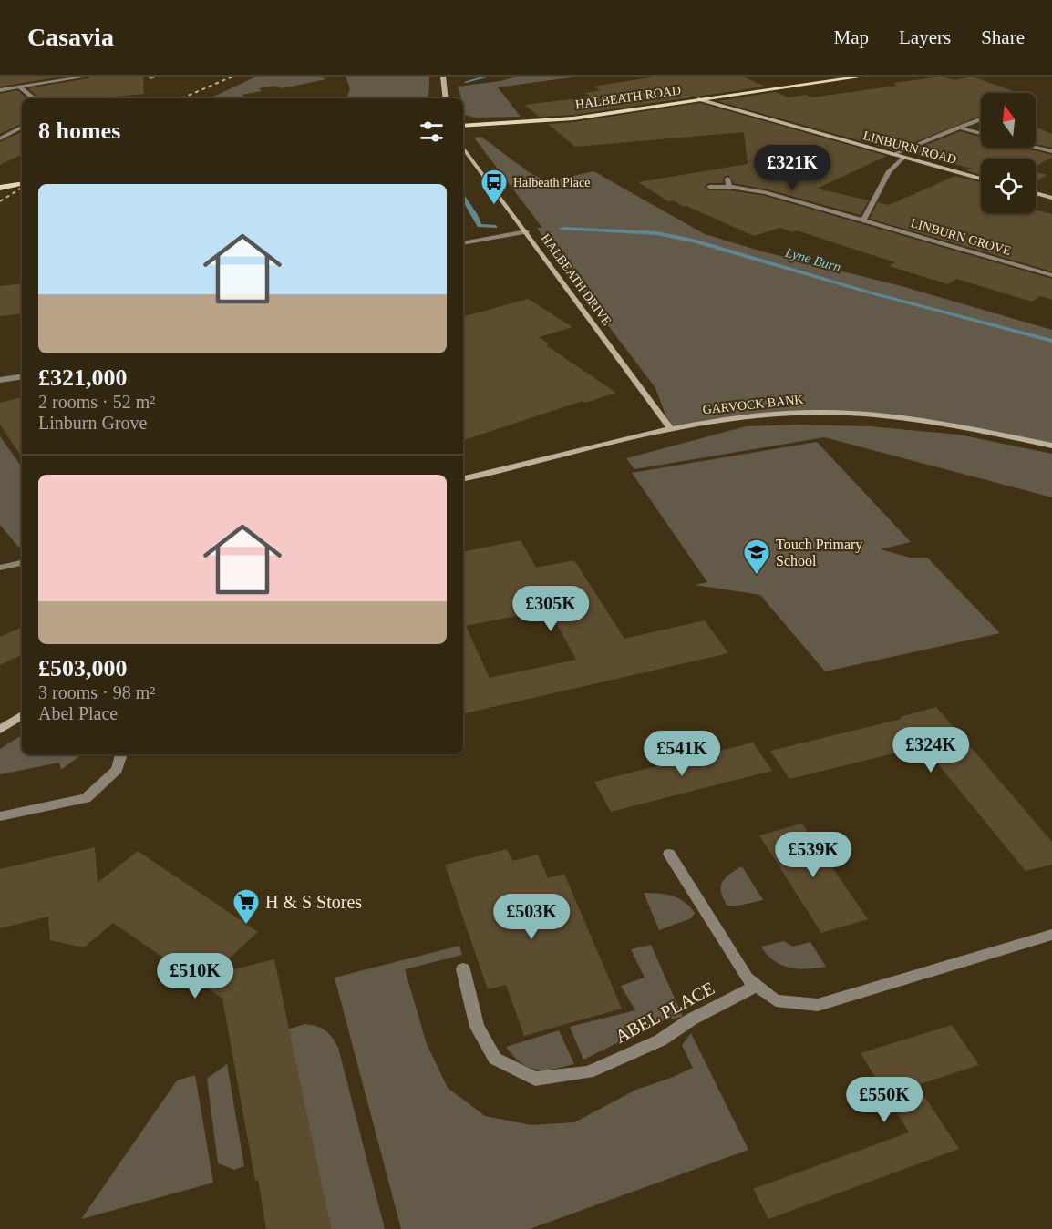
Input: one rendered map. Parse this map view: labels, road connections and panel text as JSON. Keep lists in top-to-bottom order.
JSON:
{
  "streets": {
    "main road": ["HALBEATH ROAD"],
    "street": [
      "LINBURN ROAD",
      "LINBURN GROVE",
      "HALBEATH DRIVE",
      "GARVOCK BANK",
      "ABEL PLACE"
    ]
  },
  "crossings": [
    ["HALBEATH ROAD", "LINBURN ROAD"],
    ["HALBEATH DRIVE", "GARVOCK BANK"]
  ],
  "water": ["Lyne Burn"],
  "places": {
    "bus stop": ["Halbeath Place"],
    "school or university": ["Touch Primary School"],
    "supermarket": ["H & S Stores"]
  },
  "north": "top",
  "page": {
    "header": "Casavia",
    "nav": ["Map", "Layers", "Share"],
    "heading": "8 homes",
    "price": [
      "£321K",
      "£305K",
      "£324K",
      "£541K",
      "£539K",
      "£503K",
      "£510K",
      "£550K"
    ],
    "list": [
      {
        "name": "£321,000",
        "note": "2 rooms · 52 m² · Linburn Grove"
      },
      {
        "name": "£503,000",
        "note": "3 rooms · 98 m² · Abel Place"
      }
    ]
  }
}
